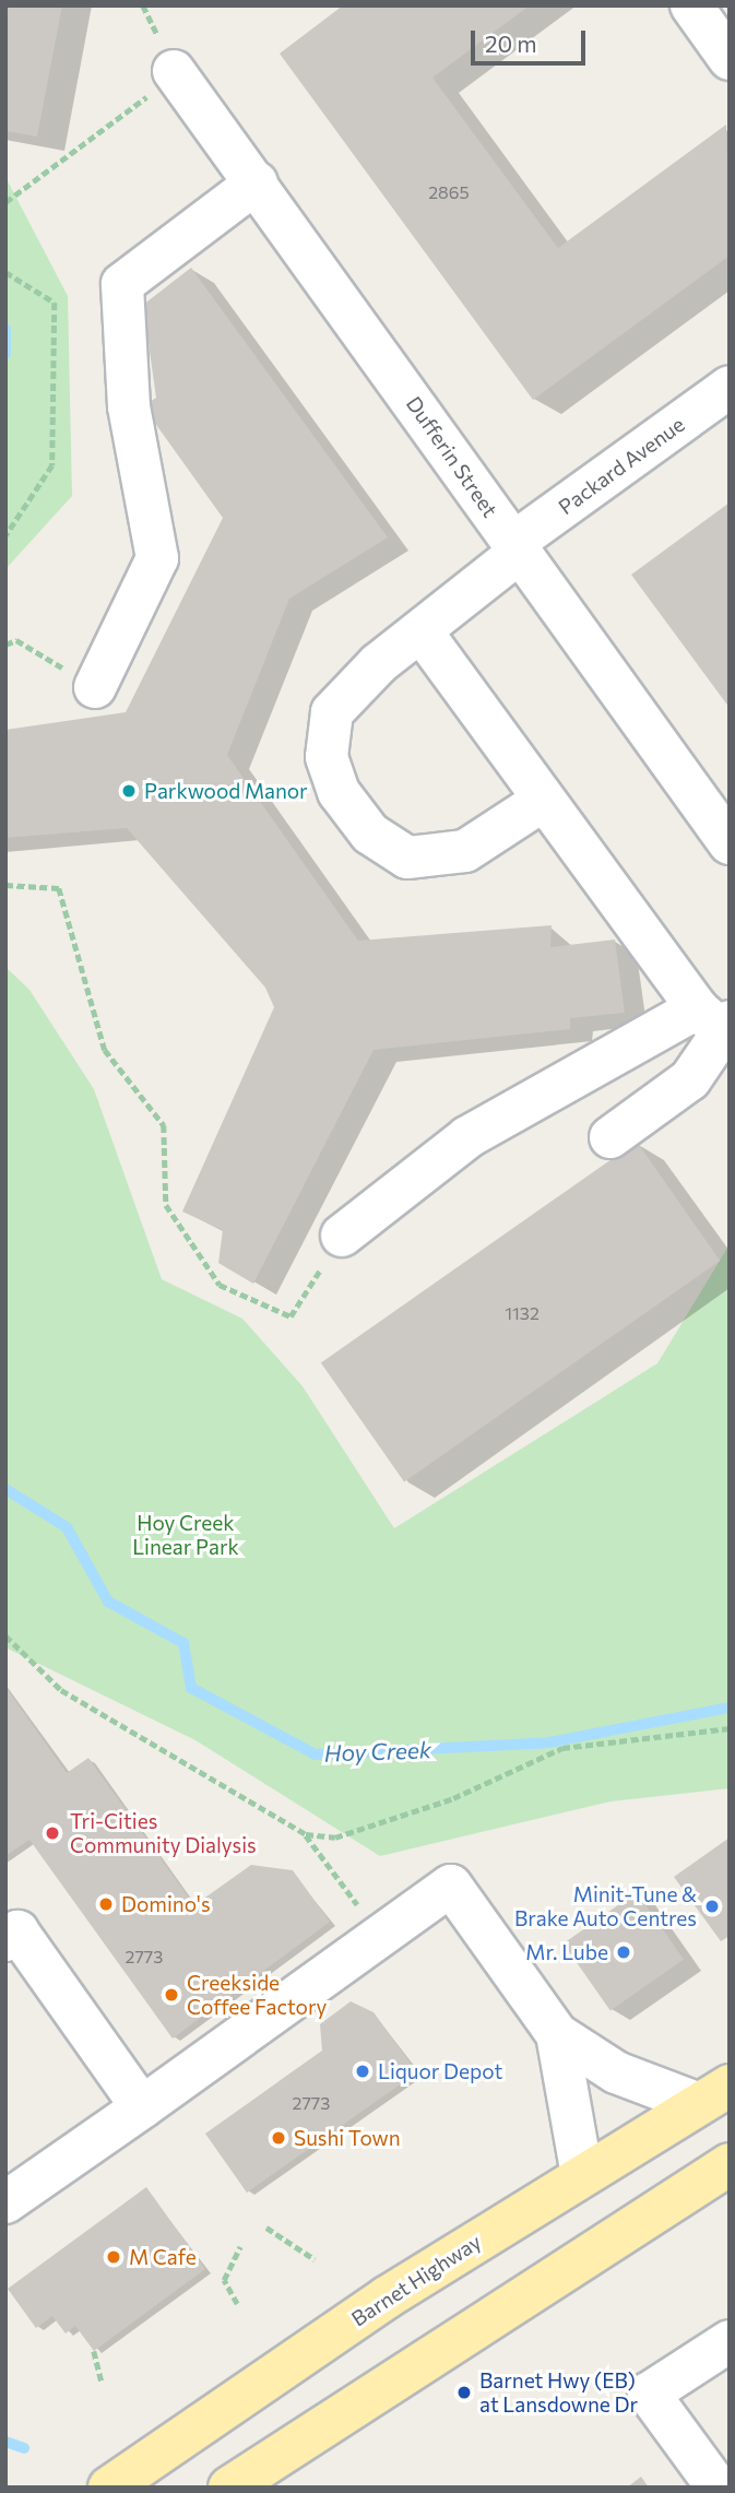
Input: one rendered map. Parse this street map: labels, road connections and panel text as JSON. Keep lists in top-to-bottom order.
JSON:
{
  "streets": {
    "main road": ["Barnet Highway"],
    "street": ["Dufferin Street", "Packard Avenue"]
  },
  "crossings": [
    ["Dufferin Street", "Packard Avenue"]
  ],
  "water": ["Hoy Creek"],
  "parks": ["Hoy Creek Linear Park"],
  "places": [
    "Parkwood Manor",
    "Tri-Cities Community Dialysis",
    "Domino's",
    "Minit-Tune & Brake Auto Centres",
    "Mr. Lube",
    "Creekside Coffee Factory",
    "Liquor Depot",
    "Sushi Town",
    "M Cafe",
    "Barnet Hwy (EB) at Lansdowne Dr"
  ],
  "house_numbers": [
    "2865",
    "1132",
    "2773",
    "2773"
  ],
  "scale_bar": "20 m"
}
